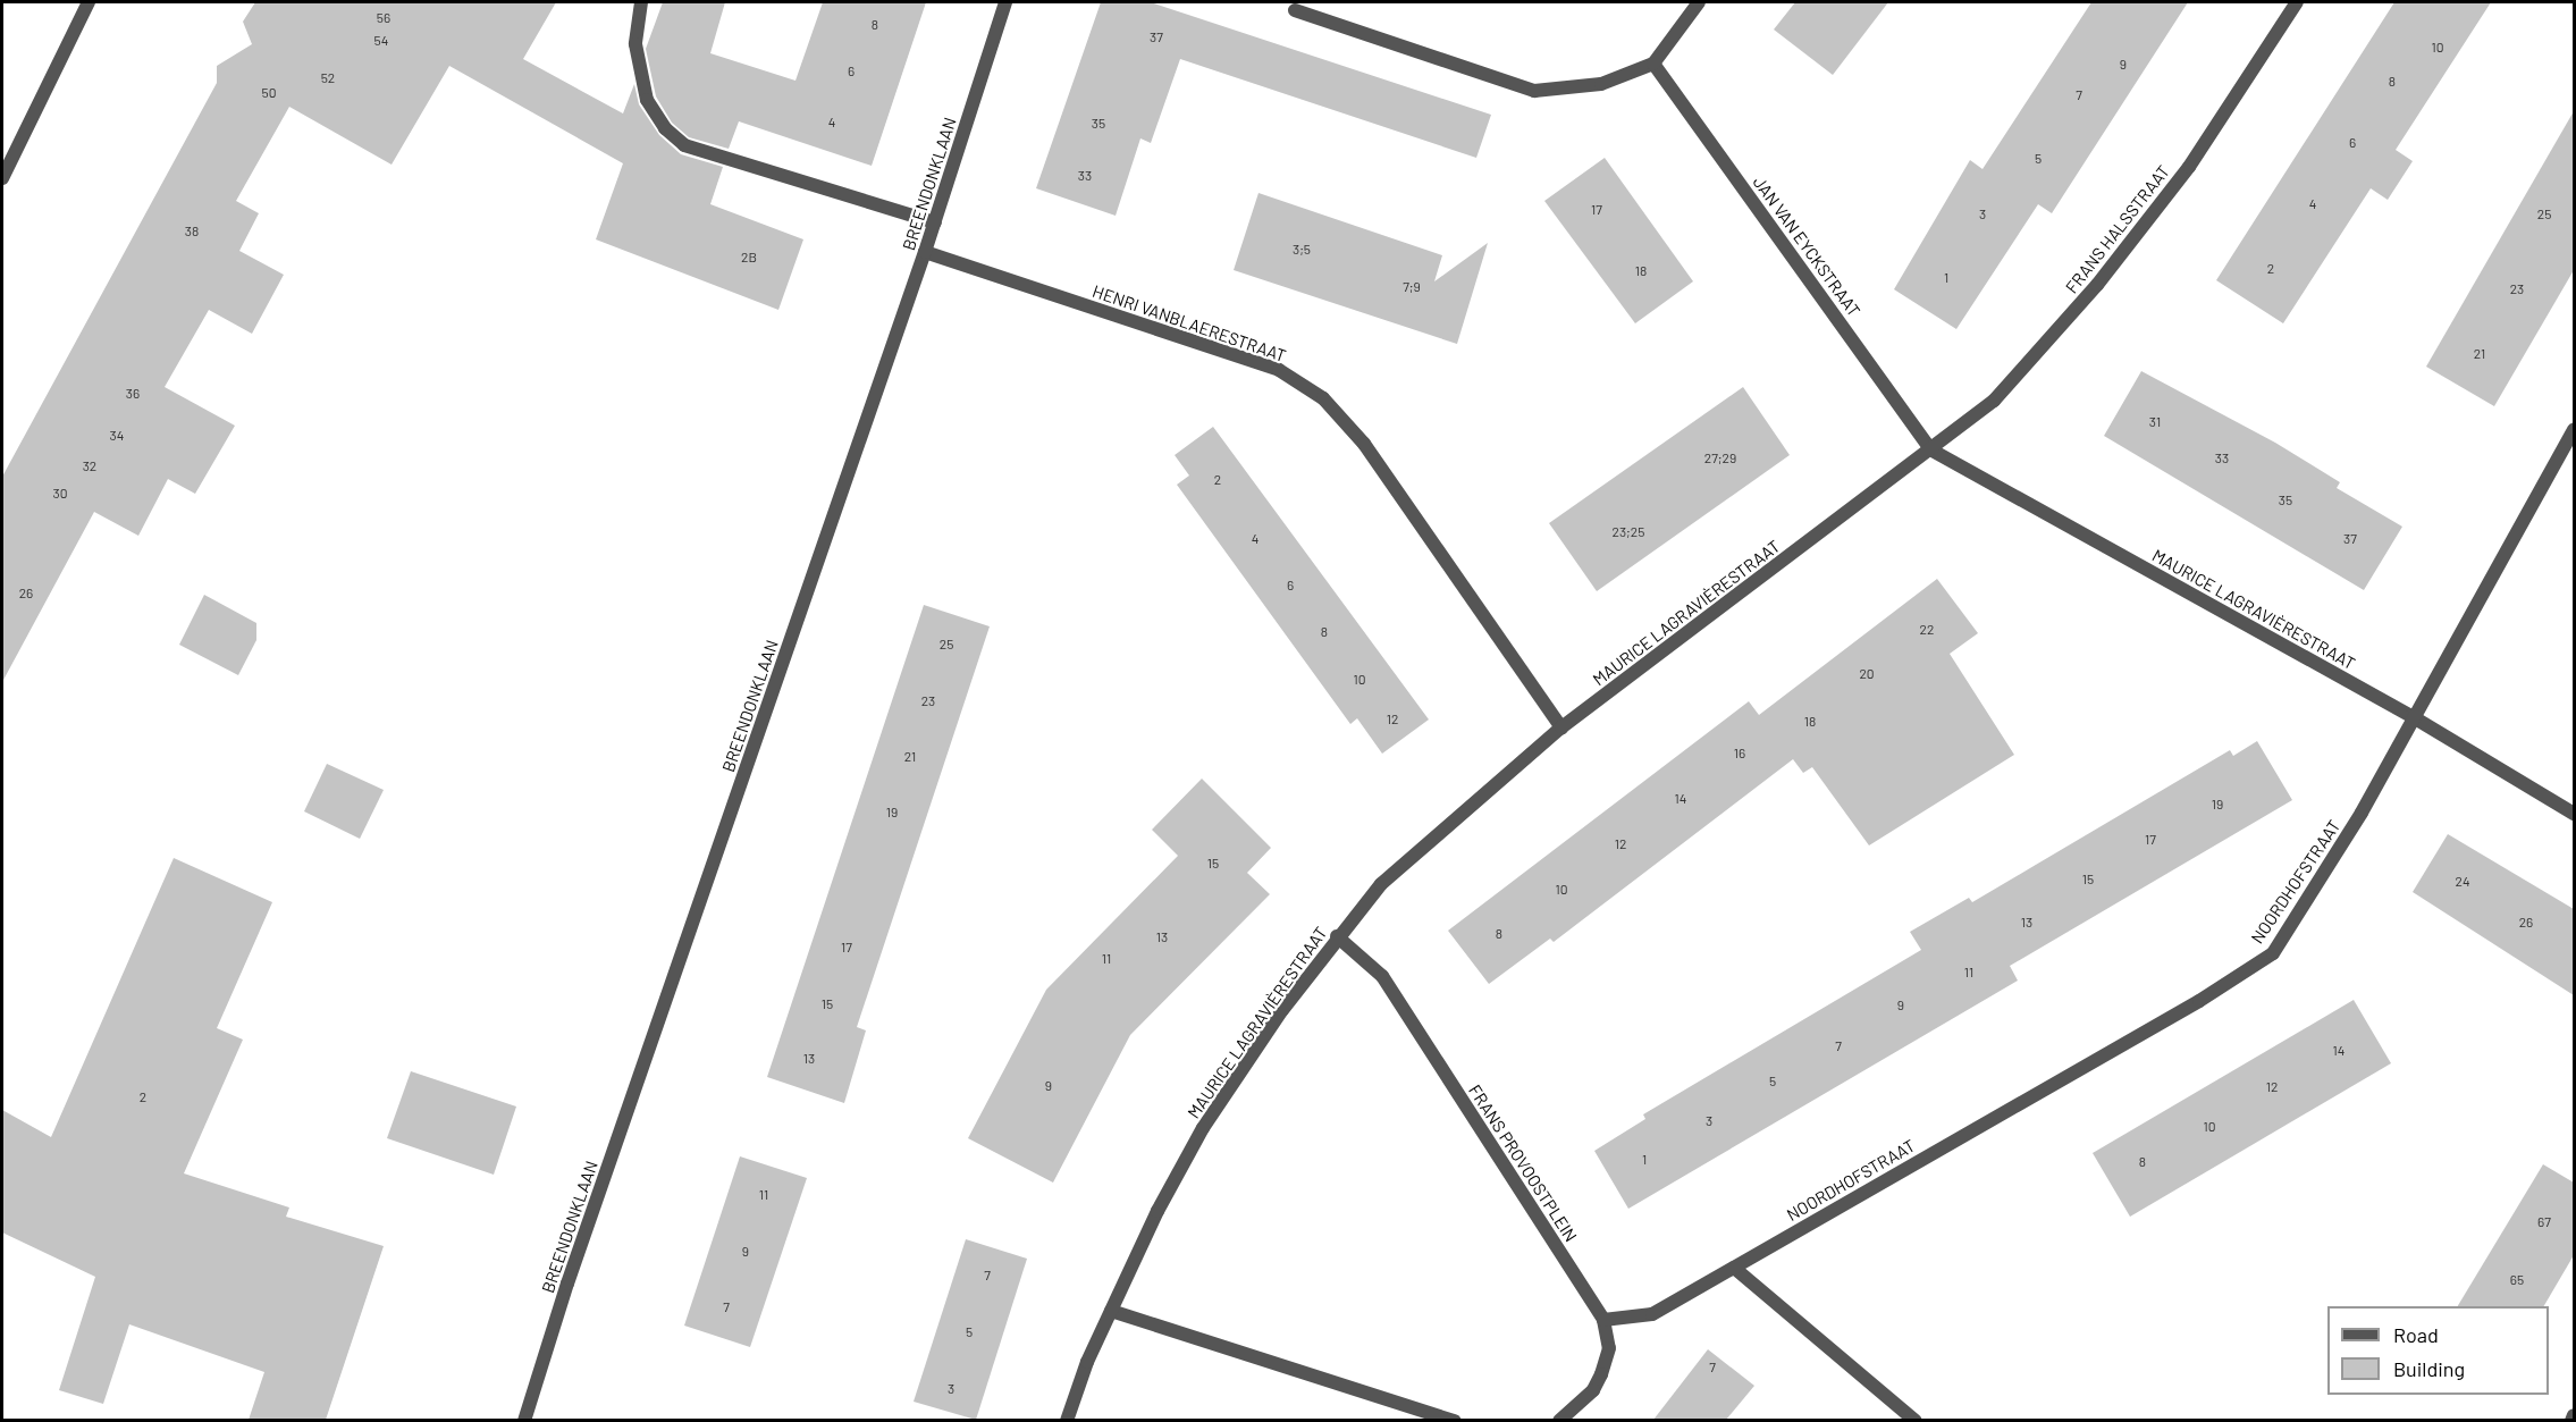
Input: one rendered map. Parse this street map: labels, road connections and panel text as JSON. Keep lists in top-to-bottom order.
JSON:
{
  "streets": {
    "street": [
      "BREENDONKLAAN",
      "FRANS HALSSTRAAT",
      "JAN VAN EYCKSTRAAT",
      "HENRI VANBLAERESTRAAT",
      "MAURICE LAGRAVIÈRESTRAAT",
      "NOORDHOFSTRAAT",
      "FRANS PROVOOSTPLEIN"
    ]
  },
  "crossings": [
    ["BREENDONKLAAN", "HENRI VANBLAERESTRAAT"],
    ["FRANS HALSSTRAAT", "JAN VAN EYCKSTRAAT"],
    ["FRANS HALSSTRAAT", "MAURICE LAGRAVIÈRESTRAAT"],
    ["JAN VAN EYCKSTRAAT", "MAURICE LAGRAVIÈRESTRAAT"],
    ["HENRI VANBLAERESTRAAT", "MAURICE LAGRAVIÈRESTRAAT"],
    ["MAURICE LAGRAVIÈRESTRAAT", "NOORDHOFSTRAAT"],
    ["MAURICE LAGRAVIÈRESTRAAT", "FRANS PROVOOSTPLEIN"],
    ["NOORDHOFSTRAAT", "FRANS PROVOOSTPLEIN"]
  ],
  "house_numbers": [
    "56",
    "8",
    "37",
    "54",
    "10",
    "9",
    "6",
    "52",
    "8",
    "50",
    "7",
    "4",
    "35",
    "6",
    "5",
    "33",
    "4",
    "17",
    "3",
    "25",
    "38",
    "3;5",
    "2B",
    "2",
    "18",
    "1",
    "7;9",
    "23",
    "21",
    "36",
    "31",
    "34",
    "27;29",
    "33",
    "32",
    "2",
    "30",
    "35",
    "23;25",
    "4",
    "37",
    "6",
    "26",
    "22",
    "8",
    "25",
    "20",
    "10",
    "23",
    "12",
    "18",
    "16",
    "21",
    "14",
    "19",
    "19",
    "17",
    "12",
    "15",
    "15",
    "24",
    "10",
    "13",
    "26",
    "8",
    "13",
    "17",
    "11",
    "11",
    "15",
    "9",
    "7",
    "14",
    "13",
    "5",
    "9",
    "12",
    "2",
    "3",
    "10",
    "1",
    "8",
    "11",
    "67",
    "9",
    "7",
    "65",
    "7",
    "5",
    "7",
    "3"
  ],
  "legend": ["Road", "Building"]
}
